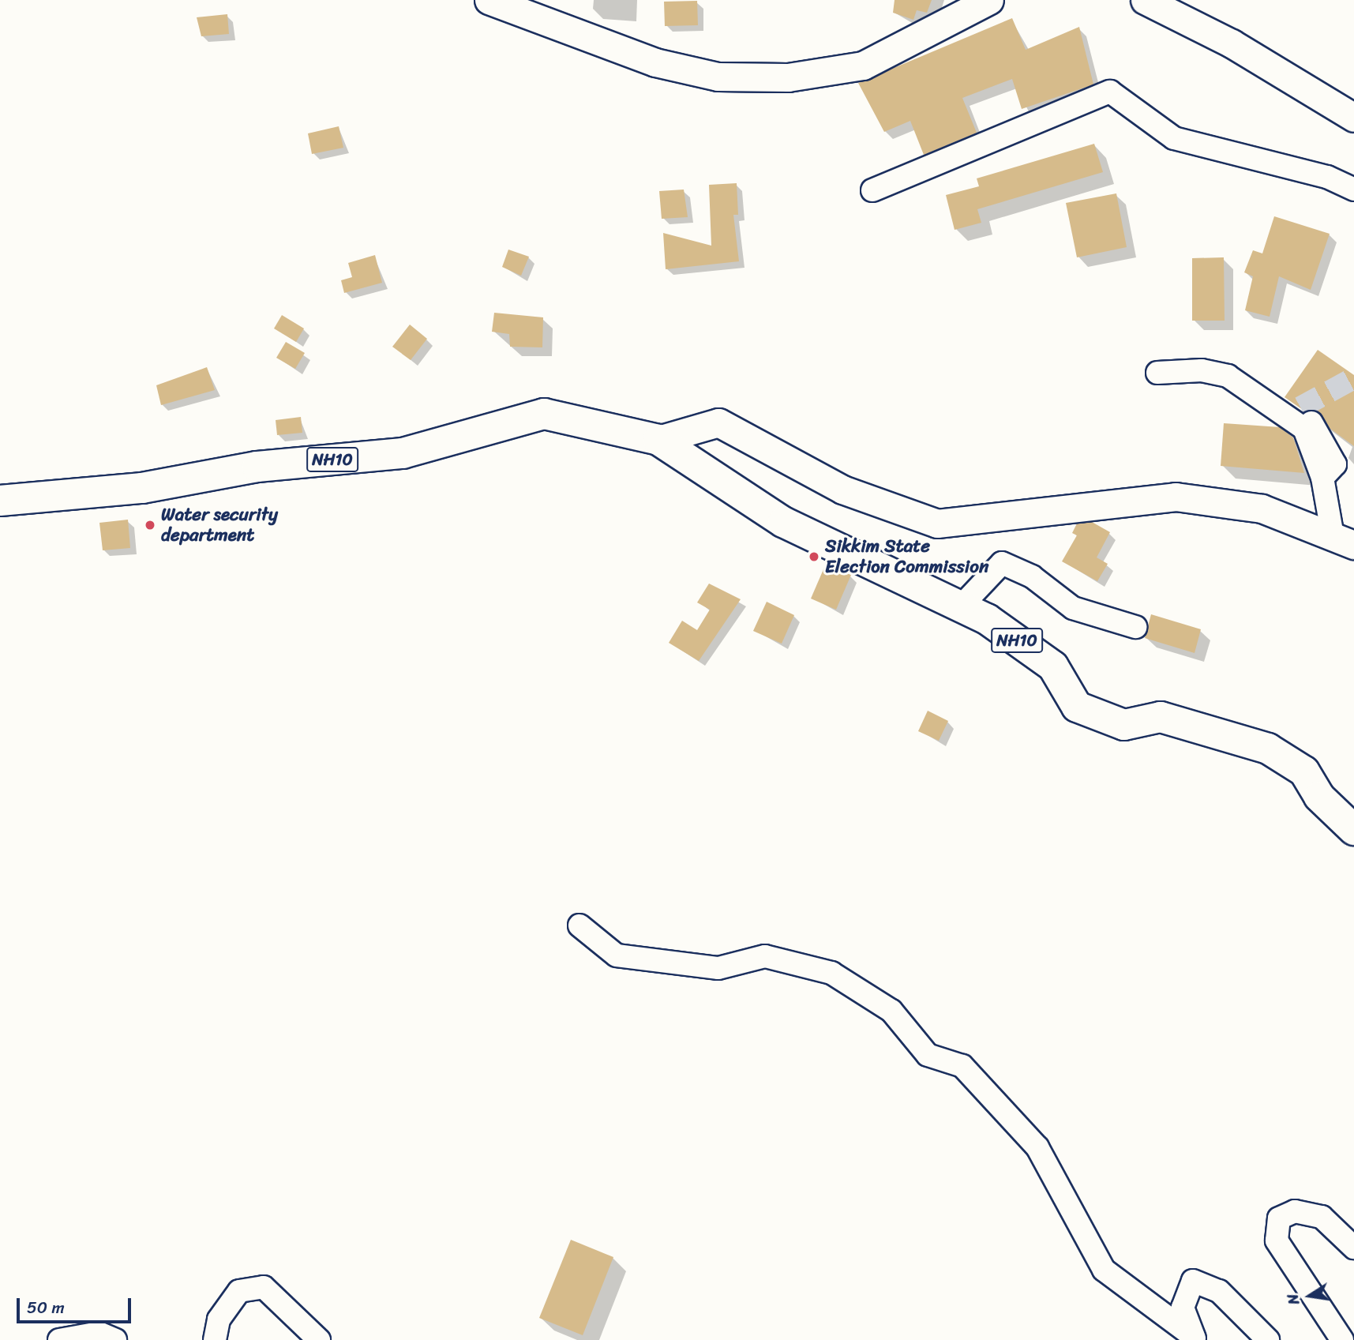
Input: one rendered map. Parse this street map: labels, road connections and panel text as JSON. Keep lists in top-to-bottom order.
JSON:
{
  "streets": {
    "highway": ["NH10"]
  },
  "places": ["Water security department", "Sikkim State Election Commission"],
  "scale_bar": "50 m",
  "north": "left"
}
